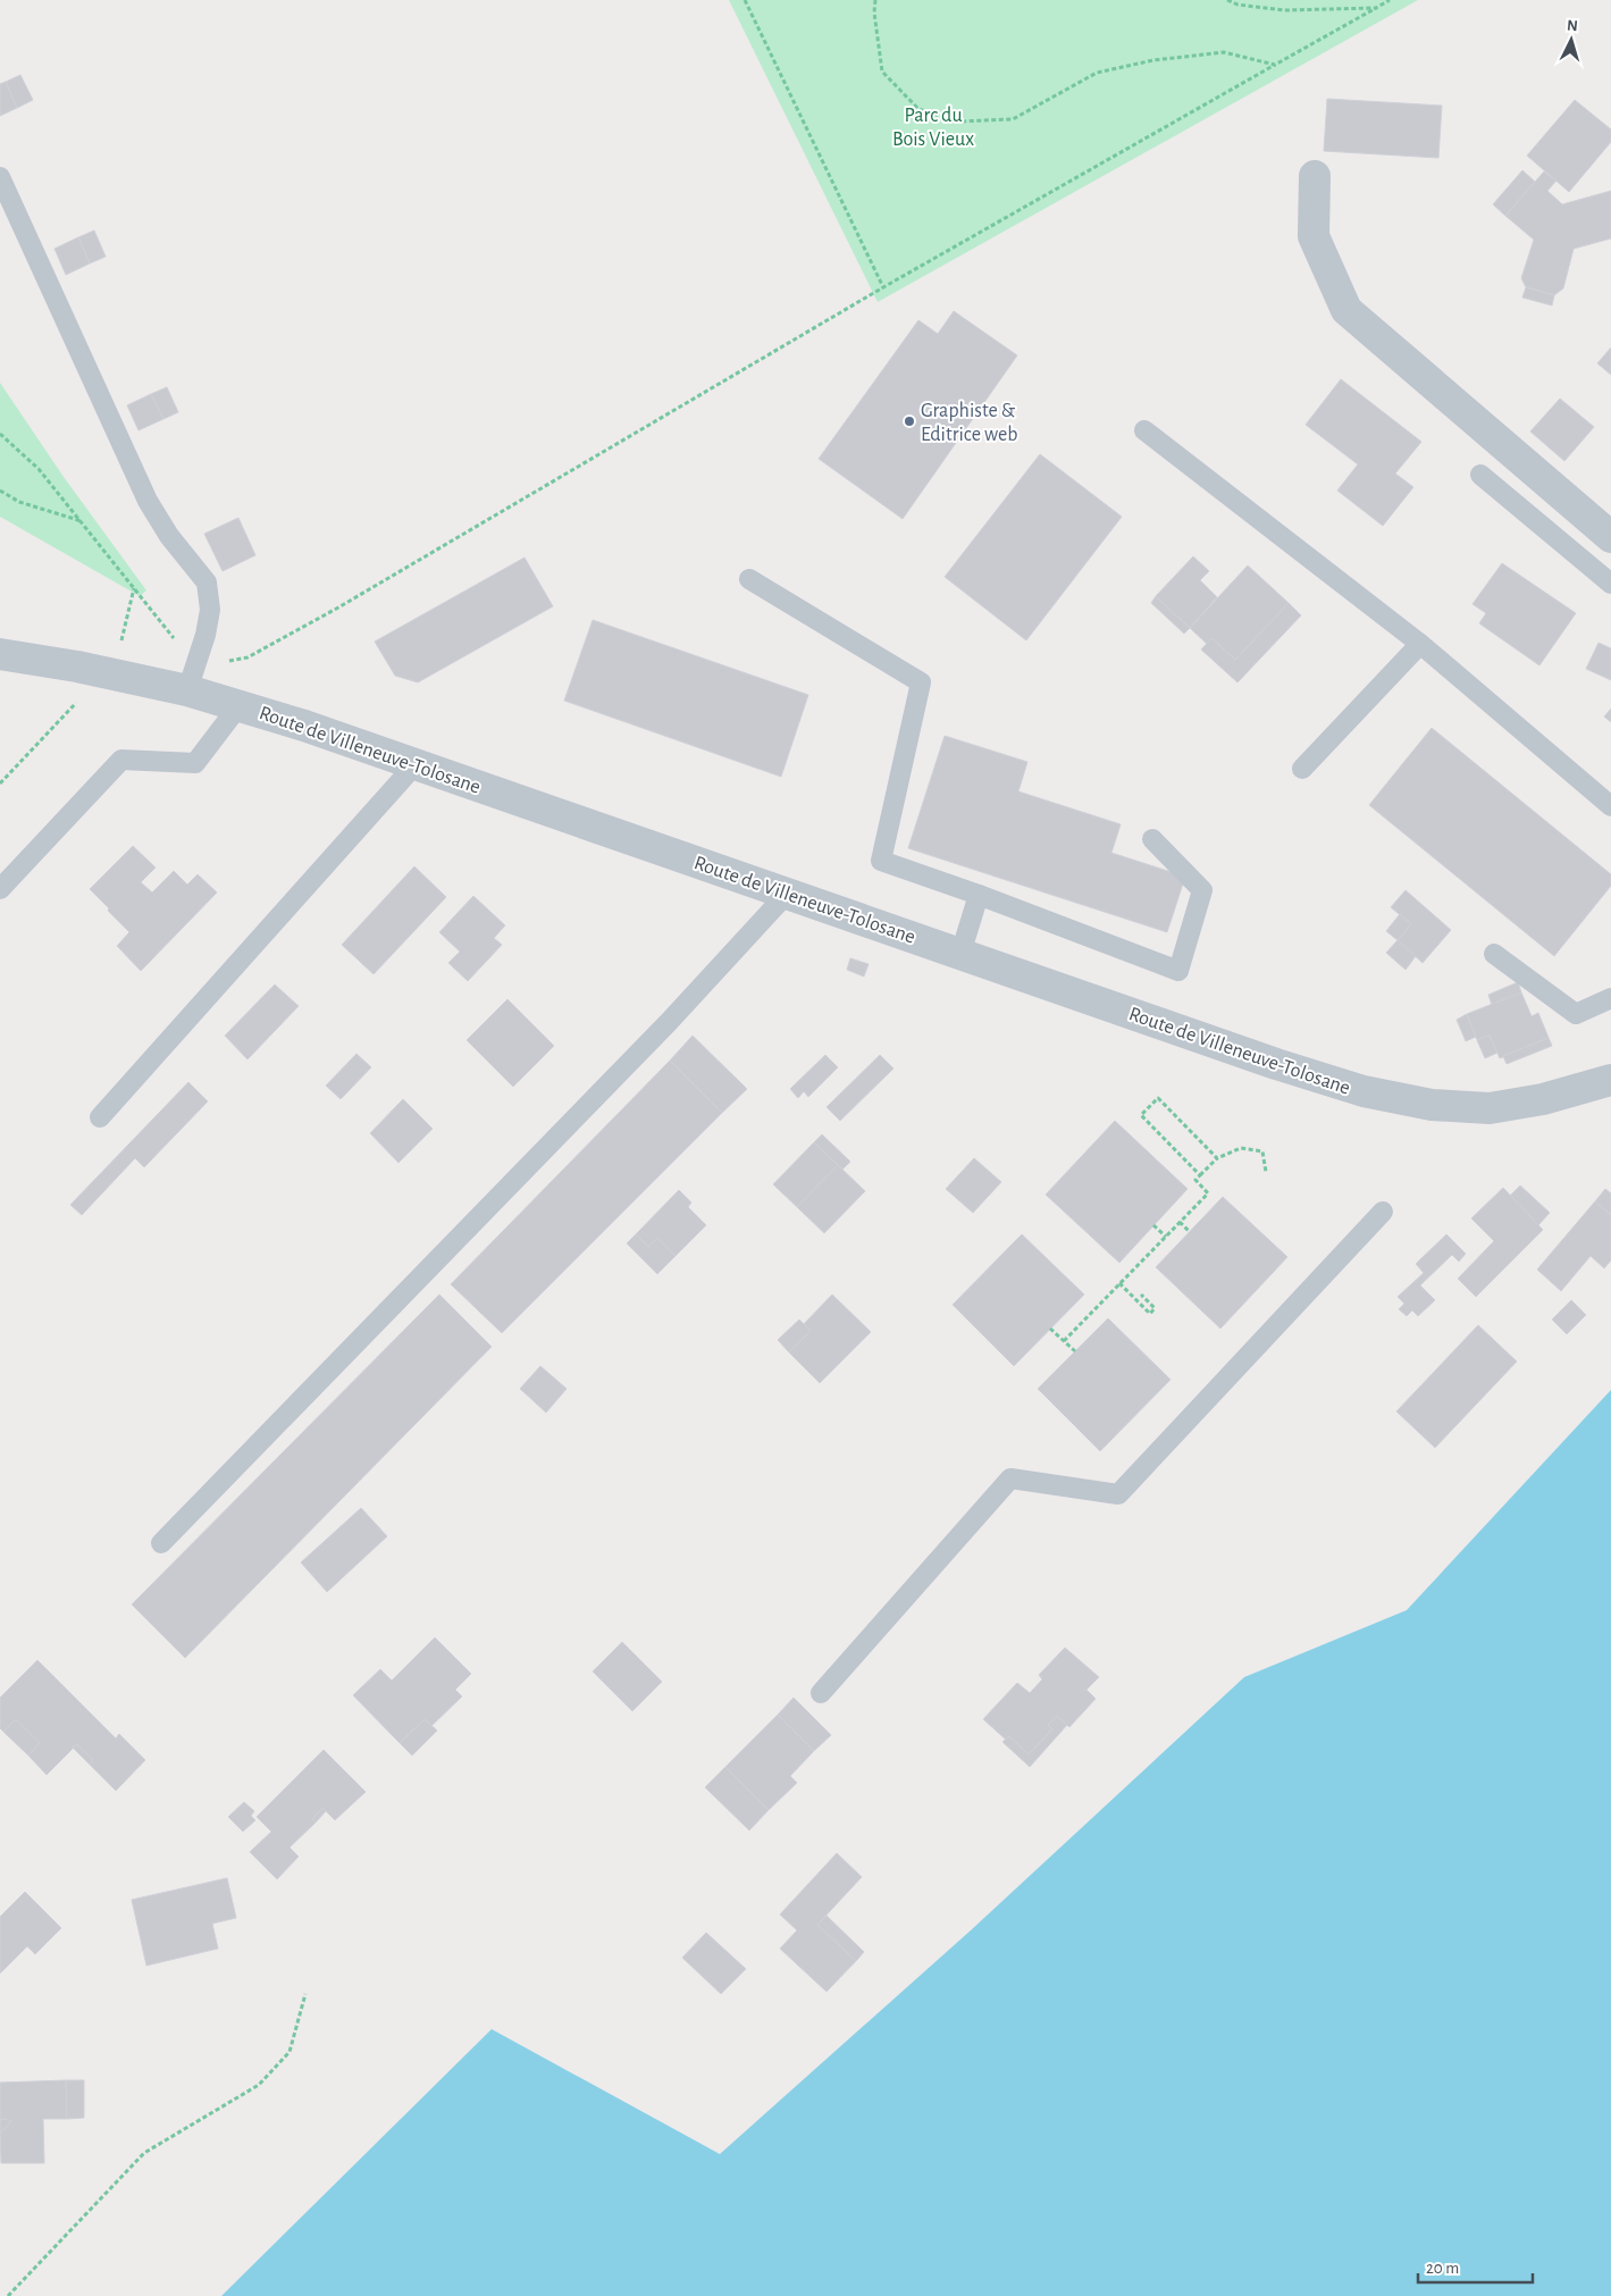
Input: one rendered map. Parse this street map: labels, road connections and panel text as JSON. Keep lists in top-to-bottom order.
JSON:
{
  "streets": {
    "street": ["Route de Villeneuve-Tolosane"]
  },
  "parks": ["Parc du Bois Vieux"],
  "places": ["Graphiste & Editrice web"],
  "scale_bar": "20 m",
  "north": "top"
}
